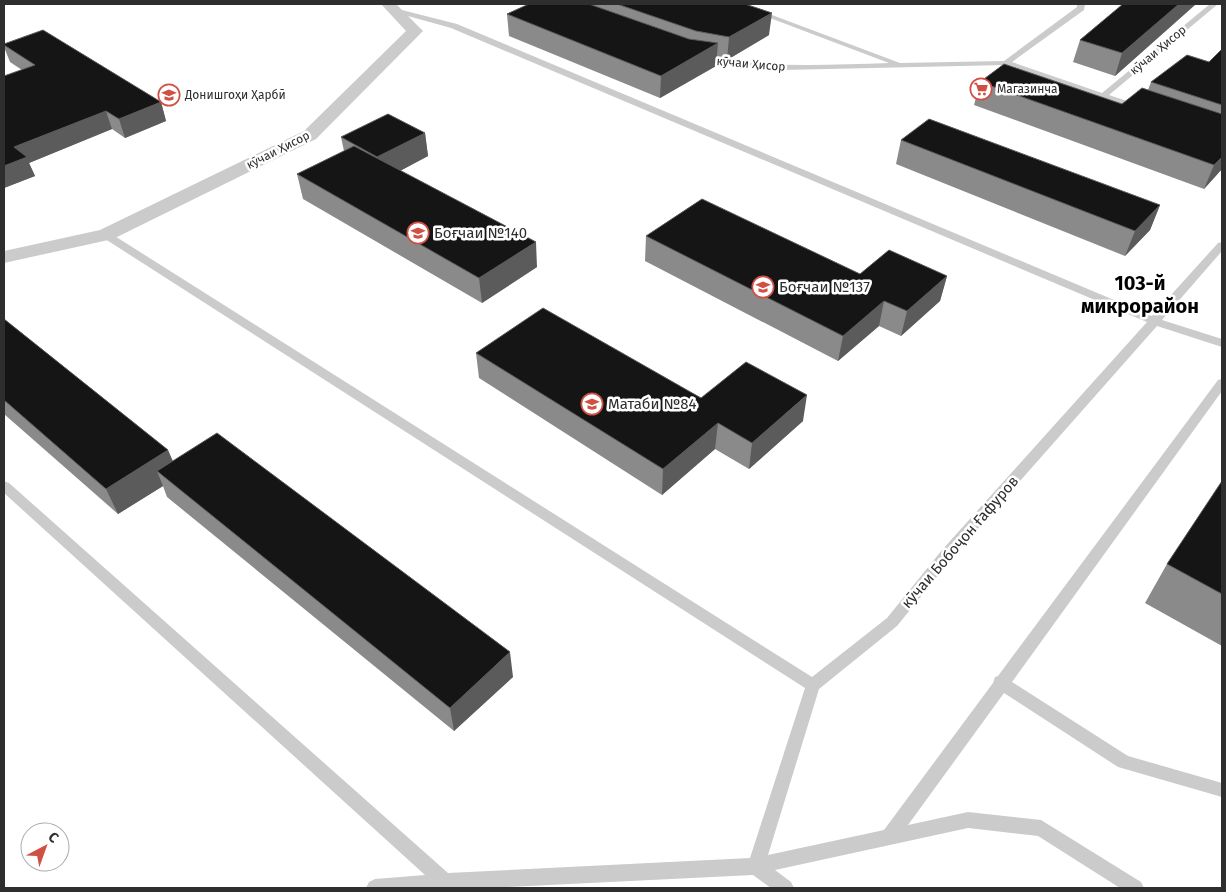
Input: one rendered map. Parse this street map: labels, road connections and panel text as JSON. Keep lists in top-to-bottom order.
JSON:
{
  "streets": {
    "street": ["кӯчаи Ҳисор"],
    "lane": ["кӯчаи Бобоҷон Ғафуров"]
  },
  "districts": ["103-й микрорайон"],
  "places": {
    "supermarket": ["Магазинча"],
    "school or university": [
      "Донишгоҳи Ҳарбӣ",
      "Боғчаи №140",
      "Боғчаи №137",
      "Матаби №84"
    ]
  },
  "north": "top right"
}
